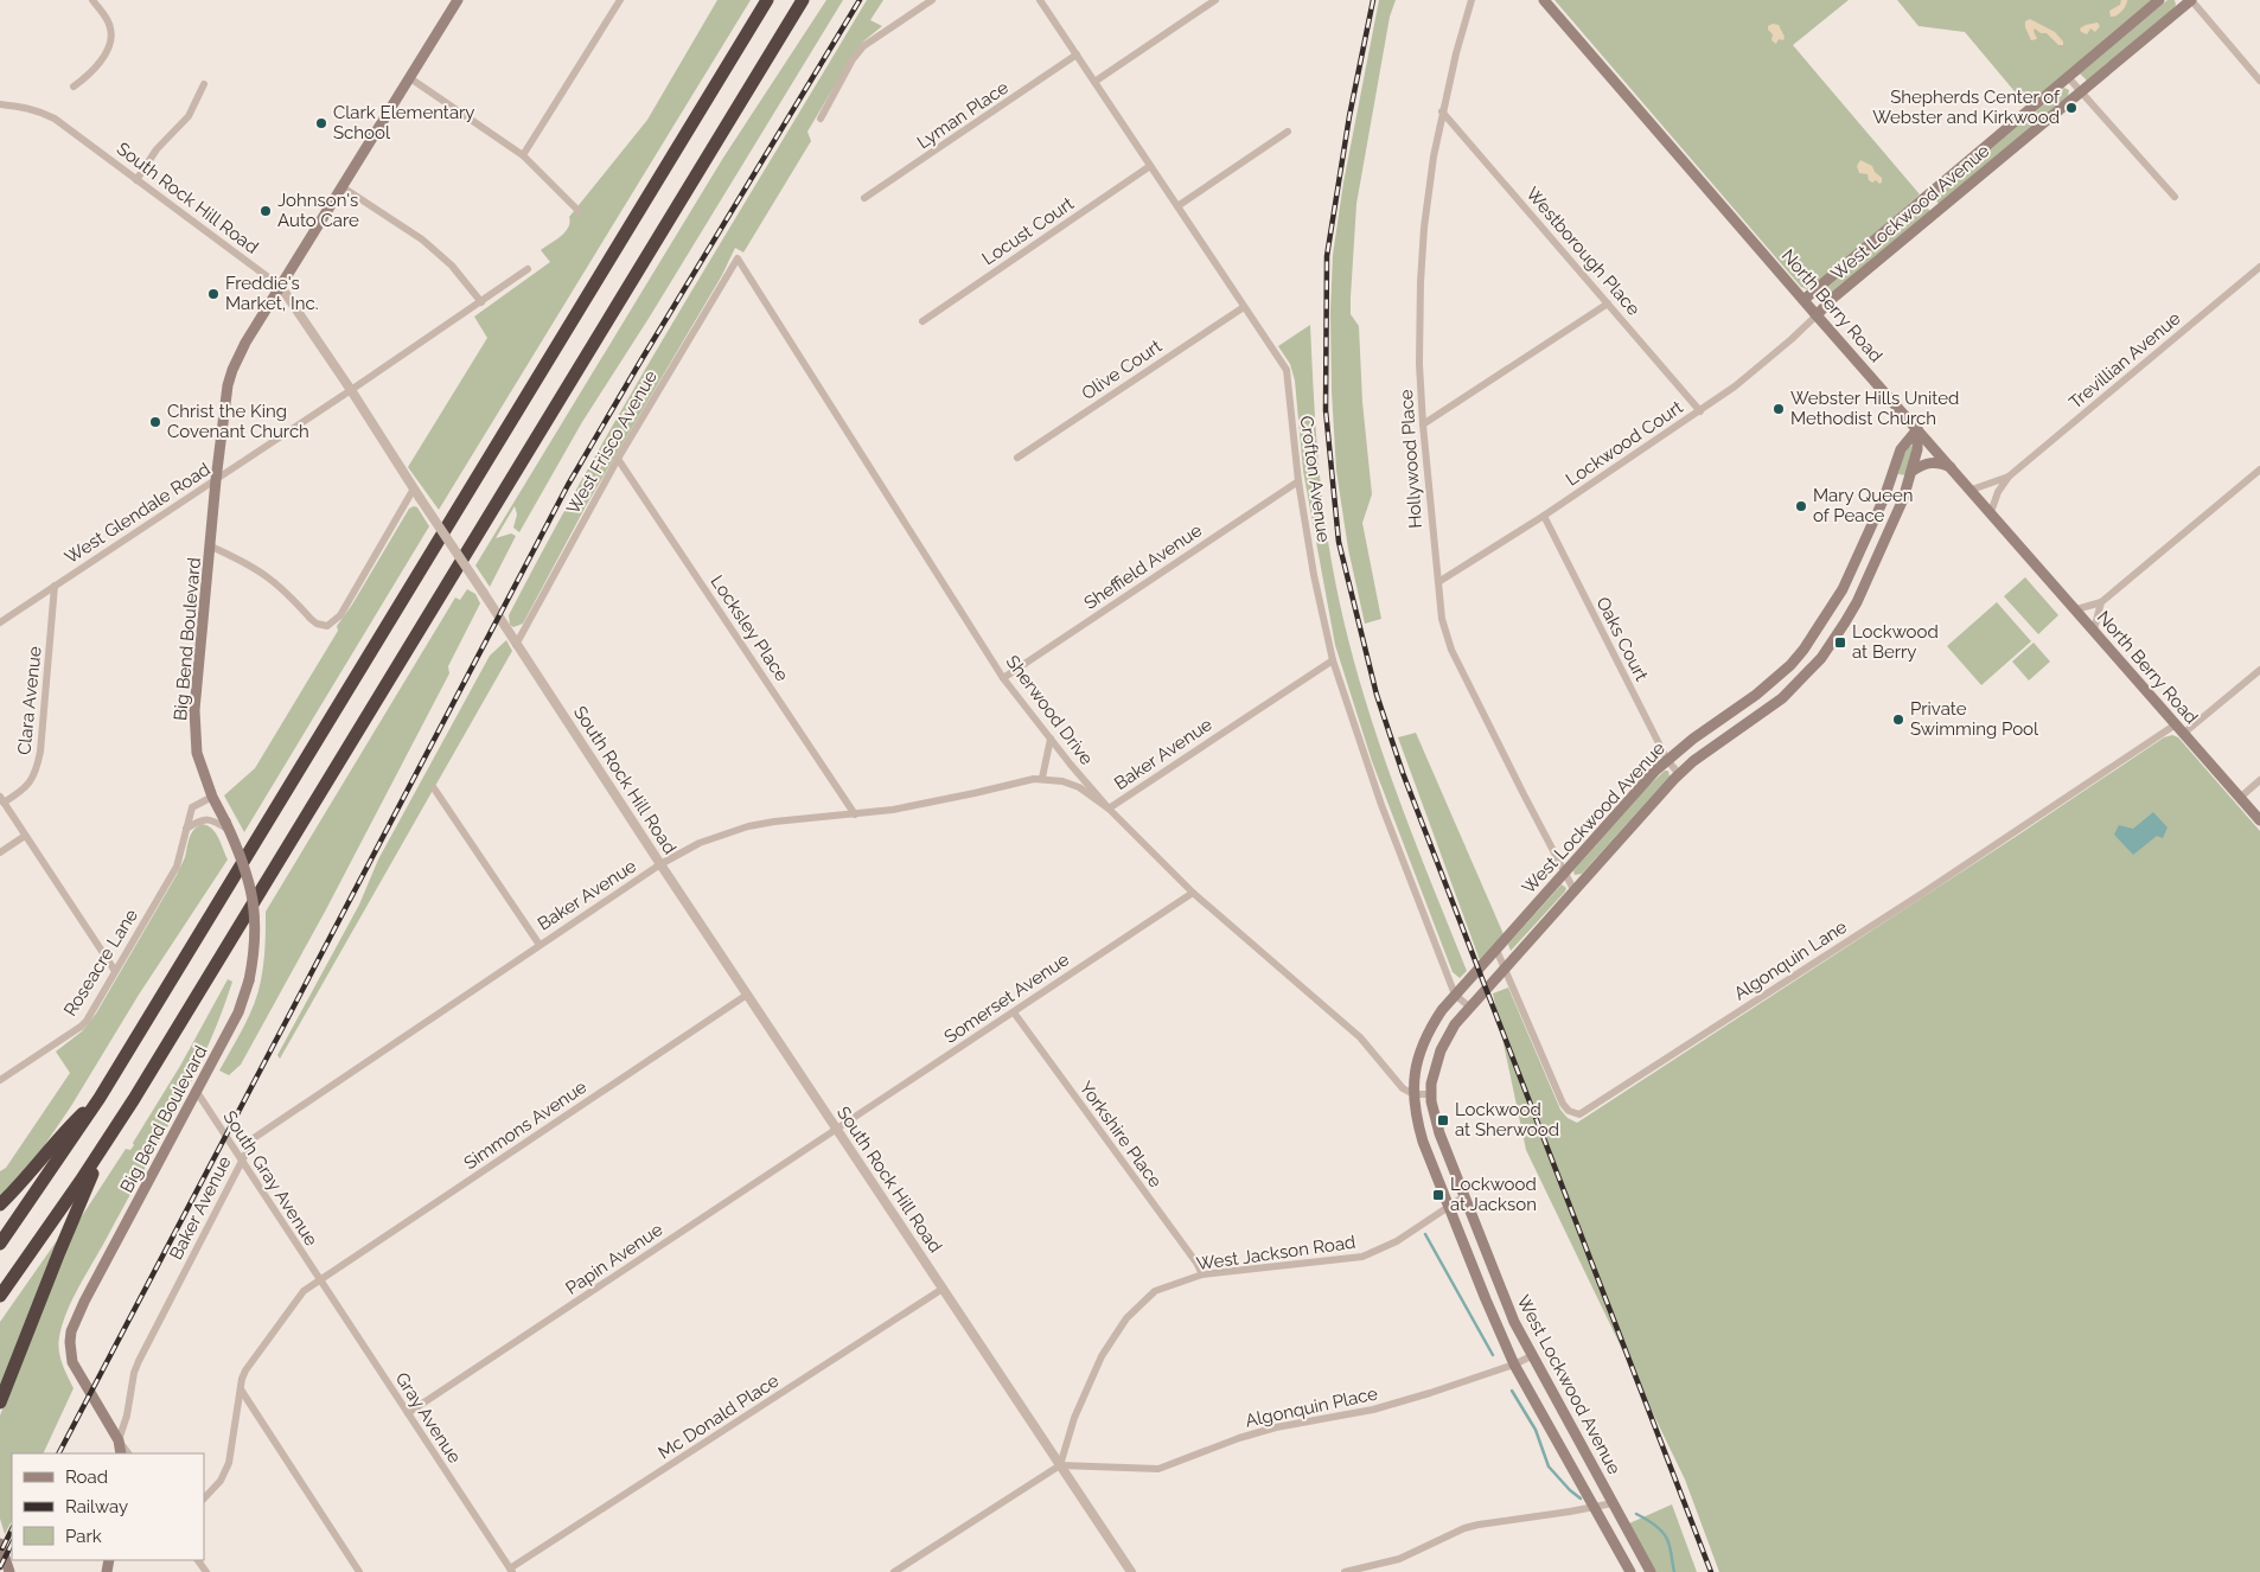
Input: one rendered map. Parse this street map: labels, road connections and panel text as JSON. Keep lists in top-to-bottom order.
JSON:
{
  "streets": {
    "main road": ["West Lockwood Avenue", "North Berry Road", "Big Bend Boulevard"],
    "street": [
      "Lyman Place",
      "South Rock Hill Road",
      "Locust Court",
      "Westborough Place",
      "Trevillian Avenue",
      "Olive Court",
      "West Frisco Avenue",
      "Lockwood Court",
      "Hollywood Place",
      "Crofton Avenue",
      "West Glendale Road",
      "Sheffield Avenue",
      "Locksley Place",
      "Oaks Court",
      "Clara Avenue",
      "Sherwood Drive",
      "Baker Avenue",
      "Algonquin Lane",
      "Roseacre Lane",
      "Somerset Avenue",
      "Simmons Avenue",
      "Yorkshire Place",
      "South Gray Avenue",
      "West Jackson Road",
      "Papin Avenue",
      "Algonquin Place",
      "Mc Donald Place",
      "Gray Avenue"
    ]
  },
  "crossings": [
    ["Lyman Place", "Crofton Avenue"],
    ["South Rock Hill Road", "West Frisco Avenue"],
    ["South Rock Hill Road", "West Glendale Road"],
    ["South Rock Hill Road", "Big Bend Boulevard"],
    ["South Rock Hill Road", "Baker Avenue"],
    ["South Rock Hill Road", "Somerset Avenue"],
    ["South Rock Hill Road", "Simmons Avenue"],
    ["South Rock Hill Road", "West Jackson Road"],
    ["South Rock Hill Road", "Papin Avenue"],
    ["South Rock Hill Road", "Algonquin Place"],
    ["South Rock Hill Road", "Mc Donald Place"],
    ["West Lockwood Avenue", "North Berry Road"],
    ["West Lockwood Avenue", "Lockwood Court"],
    ["West Lockwood Avenue", "Hollywood Place"],
    ["West Lockwood Avenue", "Crofton Avenue"],
    ["West Lockwood Avenue", "Oaks Court"],
    ["West Lockwood Avenue", "Sherwood Drive"],
    ["West Lockwood Avenue", "Algonquin Lane"],
    ["West Lockwood Avenue", "West Jackson Road"],
    ["West Lockwood Avenue", "Algonquin Place"],
    ["Locust Court", "Crofton Avenue"],
    ["Westborough Place", "Lockwood Court"],
    ["Westborough Place", "Hollywood Place"],
    ["North Berry Road", "Trevillian Avenue"],
    ["North Berry Road", "Lockwood Court"],
    ["North Berry Road", "Algonquin Lane"],
    ["Olive Court", "Crofton Avenue"],
    ["West Frisco Avenue", "Locksley Place"],
    ["West Frisco Avenue", "Sherwood Drive"],
    ["Lockwood Court", "Hollywood Place"],
    ["Lockwood Court", "Oaks Court"],
    ["Crofton Avenue", "Sheffield Avenue"],
    ["Crofton Avenue", "Baker Avenue"],
    ["West Glendale Road", "Big Bend Boulevard"],
    ["West Glendale Road", "Clara Avenue"],
    ["Sheffield Avenue", "Sherwood Drive"],
    ["Locksley Place", "Baker Avenue"],
    ["Big Bend Boulevard", "Baker Avenue"],
    ["Big Bend Boulevard", "Roseacre Lane"],
    ["Big Bend Boulevard", "South Gray Avenue"],
    ["Sherwood Drive", "Baker Avenue"],
    ["Sherwood Drive", "Somerset Avenue"],
    ["Baker Avenue", "South Gray Avenue"],
    ["Somerset Avenue", "Yorkshire Place"],
    ["Somerset Avenue", "Papin Avenue"],
    ["Simmons Avenue", "South Gray Avenue"],
    ["Simmons Avenue", "Gray Avenue"],
    ["Yorkshire Place", "West Jackson Road"],
    ["South Gray Avenue", "Gray Avenue"],
    ["West Jackson Road", "Algonquin Place"],
    ["Papin Avenue", "Gray Avenue"],
    ["Mc Donald Place", "Gray Avenue"]
  ],
  "places": {
    "other": [
      "Shepherds Center of Webster and Kirkwood",
      "Clark Elementary School",
      "Johnson's Auto Care",
      "Freddie's Market, Inc.",
      "Webster Hills United Methodist Church",
      "Christ the King Covenant Church",
      "Mary Queen of Peace",
      "Private Swimming Pool"
    ],
    "transit": ["Lockwood at Berry", "Lockwood at Sherwood", "Lockwood at Jackson"]
  },
  "legend": ["Road", "Railway", "Park"]
}
